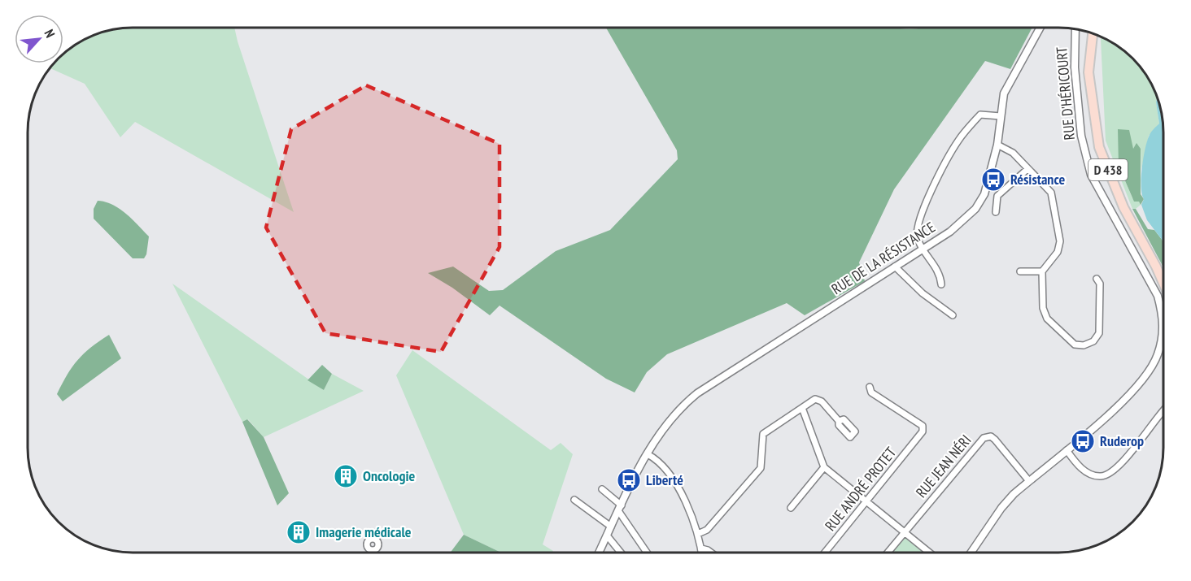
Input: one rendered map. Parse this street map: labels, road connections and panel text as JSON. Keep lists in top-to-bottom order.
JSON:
{
  "streets": {
    "main road": ["D 438"],
    "street": [
      "RUE D'HÉRICOURT",
      "RUE DE LA RÉSISTANCE",
      "RUE JEAN NÉRI",
      "RUE ANDRÉ PROTET"
    ]
  },
  "crossings": [
    ["RUE D'HÉRICOURT", "RUE JEAN NÉRI"]
  ],
  "places": {
    "bus stop": ["Résistance", "Ruderop", "Liberté"],
    "building": ["Oncologie", "Imagerie médicale"]
  },
  "north": "top right"
}
